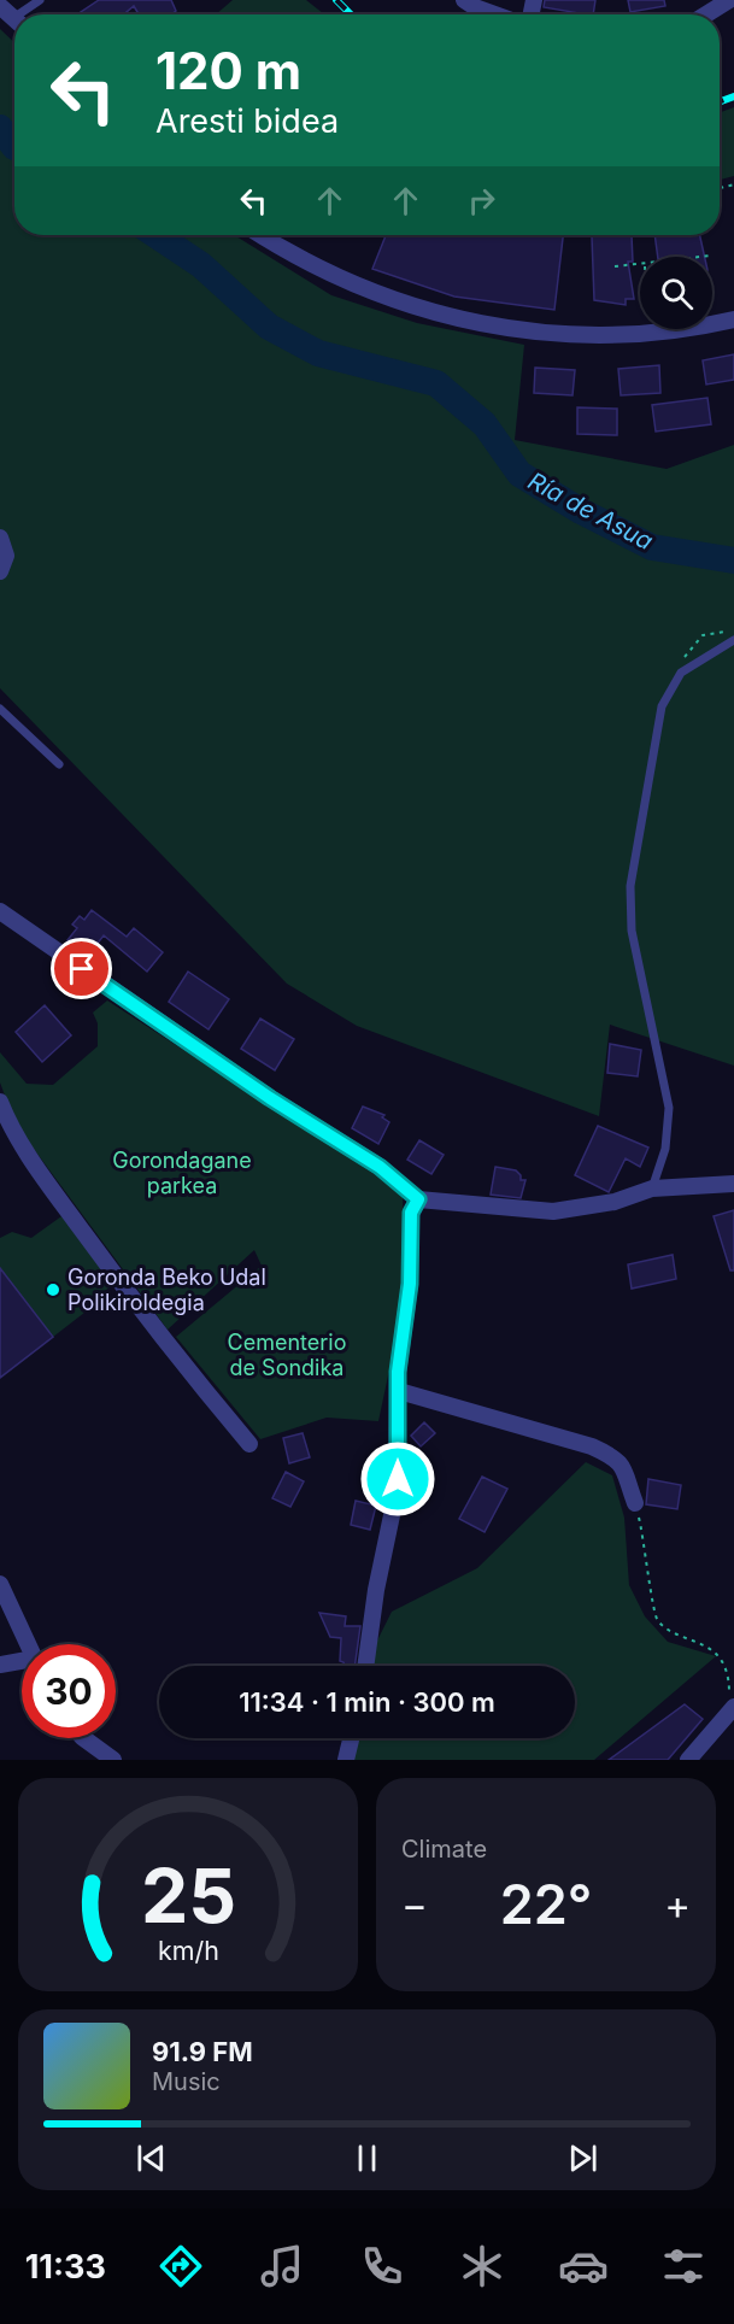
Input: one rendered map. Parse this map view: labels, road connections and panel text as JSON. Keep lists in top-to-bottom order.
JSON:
{
  "water": ["Ría de Asua"],
  "parks": ["Gorondagane parkea", "Cementerio de Sondika"],
  "places": ["Goronda Beko Udal Polikiroldegia"],
  "page": {
    "turn": ["120 m", "Aresti bidea"],
    "limit": "30",
    "trip": "11:34 · 1 min · 300 m",
    "tile": "Climate",
    "heat": ["−", "22°", "+"],
    "song": ["91.9 FM", "Music"],
    "tabs": "11:33",
    "gauge": ["25", "km/h"]
  }
}
